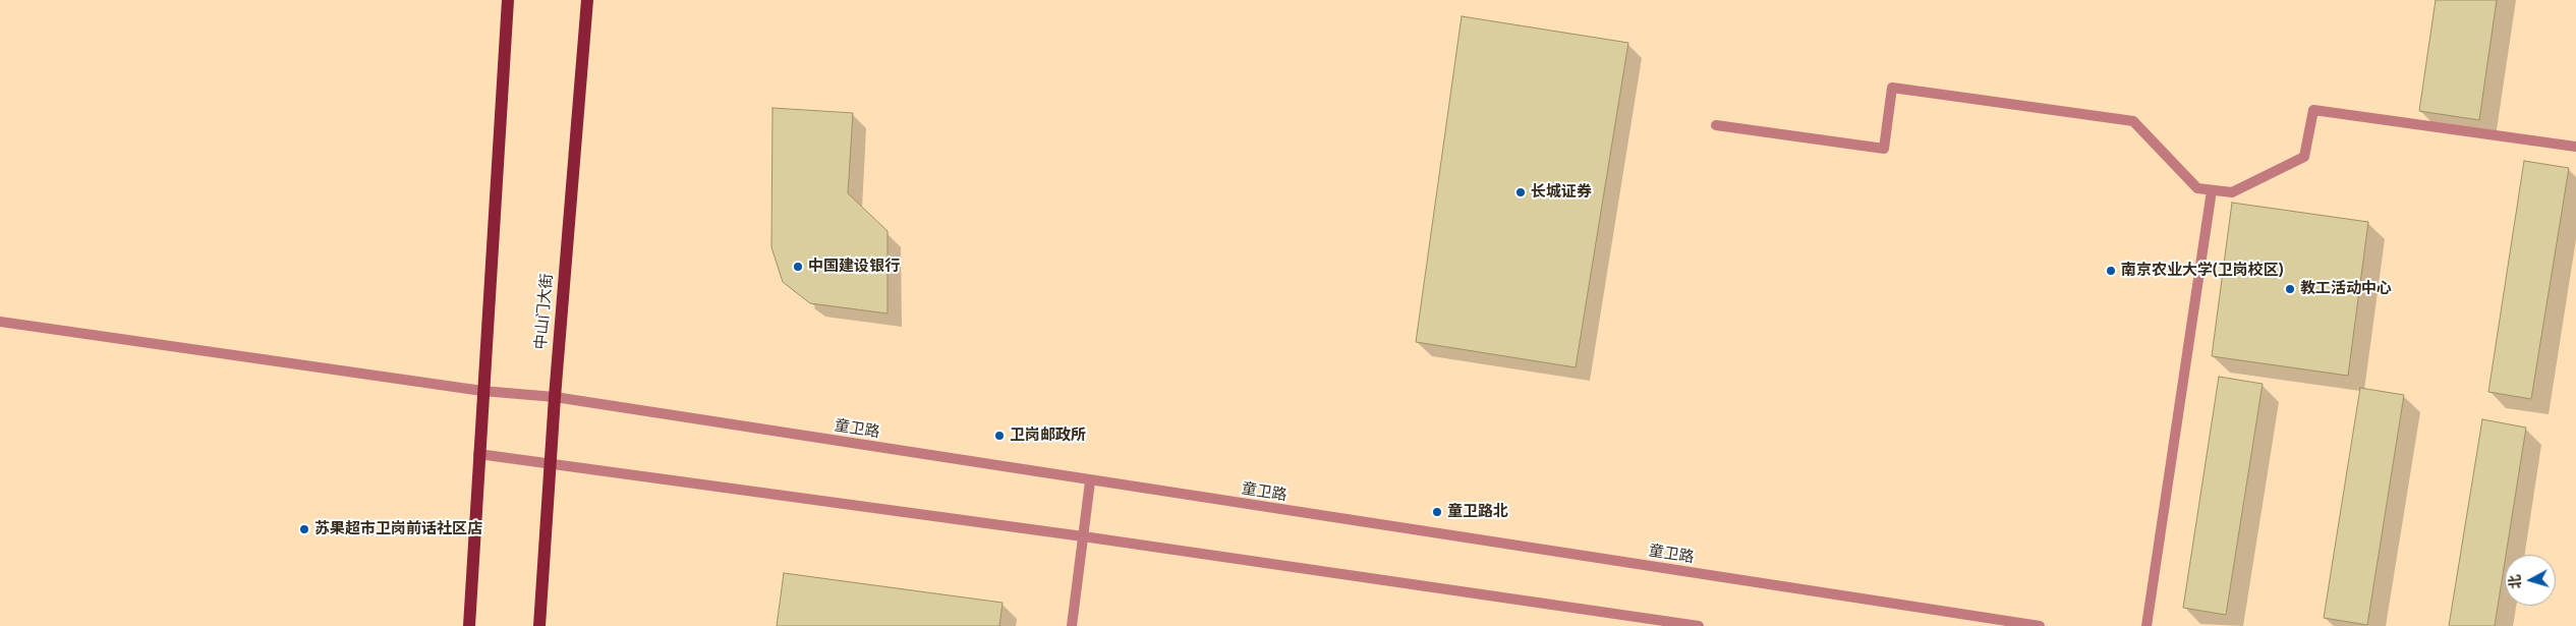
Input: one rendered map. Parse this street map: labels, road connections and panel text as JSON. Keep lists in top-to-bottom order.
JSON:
{
  "streets": {
    "main road": ["中山门大街"],
    "street": ["童卫路"]
  },
  "crossings": [
    ["中山门大街", "童卫路"]
  ],
  "places": [
    "长城证券",
    "中国建设银行",
    "南京农业大学(卫岗校区)",
    "教工活动中心",
    "卫岗邮政所",
    "童卫路北",
    "苏果超市卫岗前话社区店"
  ],
  "north": "left"
}
